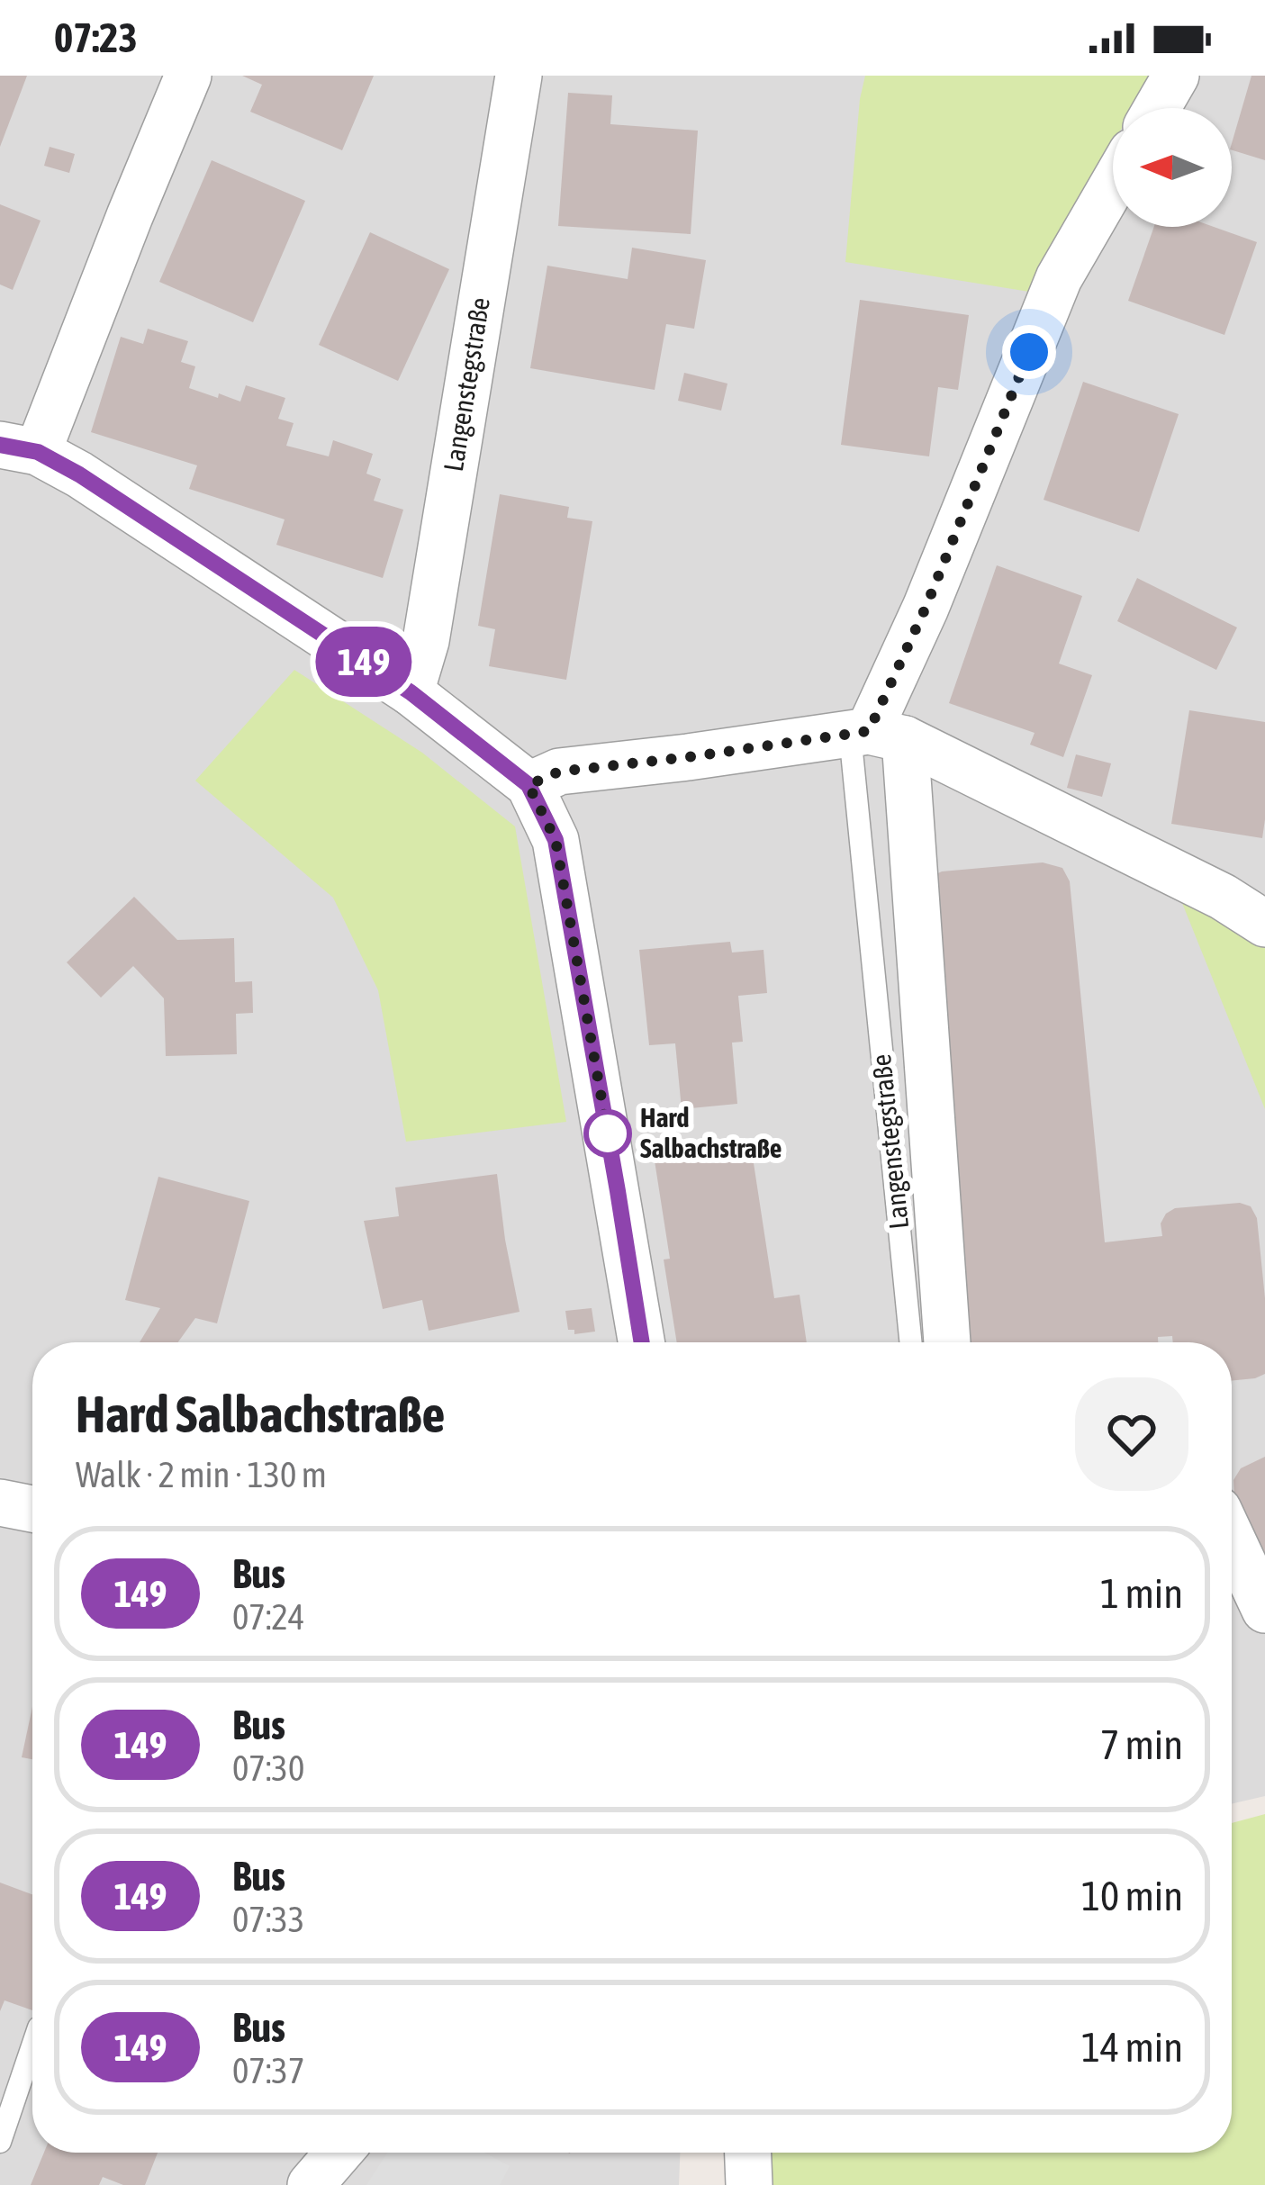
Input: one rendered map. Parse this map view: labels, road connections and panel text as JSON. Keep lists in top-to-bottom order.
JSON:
{
  "streets": {
    "street": ["Langenstegstraße"]
  },
  "places": ["Hard Salbachstraße"],
  "lines": ["bus line 149"],
  "north": "left",
  "page": {
    "status": "07:23",
    "on_map": "149",
    "heading": ["Hard Salbachstraße", "Walk · 2 min · 130 m"],
    "list": [
      {
        "mark": "149",
        "name": "Bus",
        "note": "07:24",
        "value": "1 min"
      },
      {
        "mark": "149",
        "name": "Bus",
        "note": "07:30",
        "value": "7 min"
      },
      {
        "mark": "149",
        "name": "Bus",
        "note": "07:33",
        "value": "10 min"
      },
      {
        "mark": "149",
        "name": "Bus",
        "note": "07:37",
        "value": "14 min"
      }
    ]
  }
}
